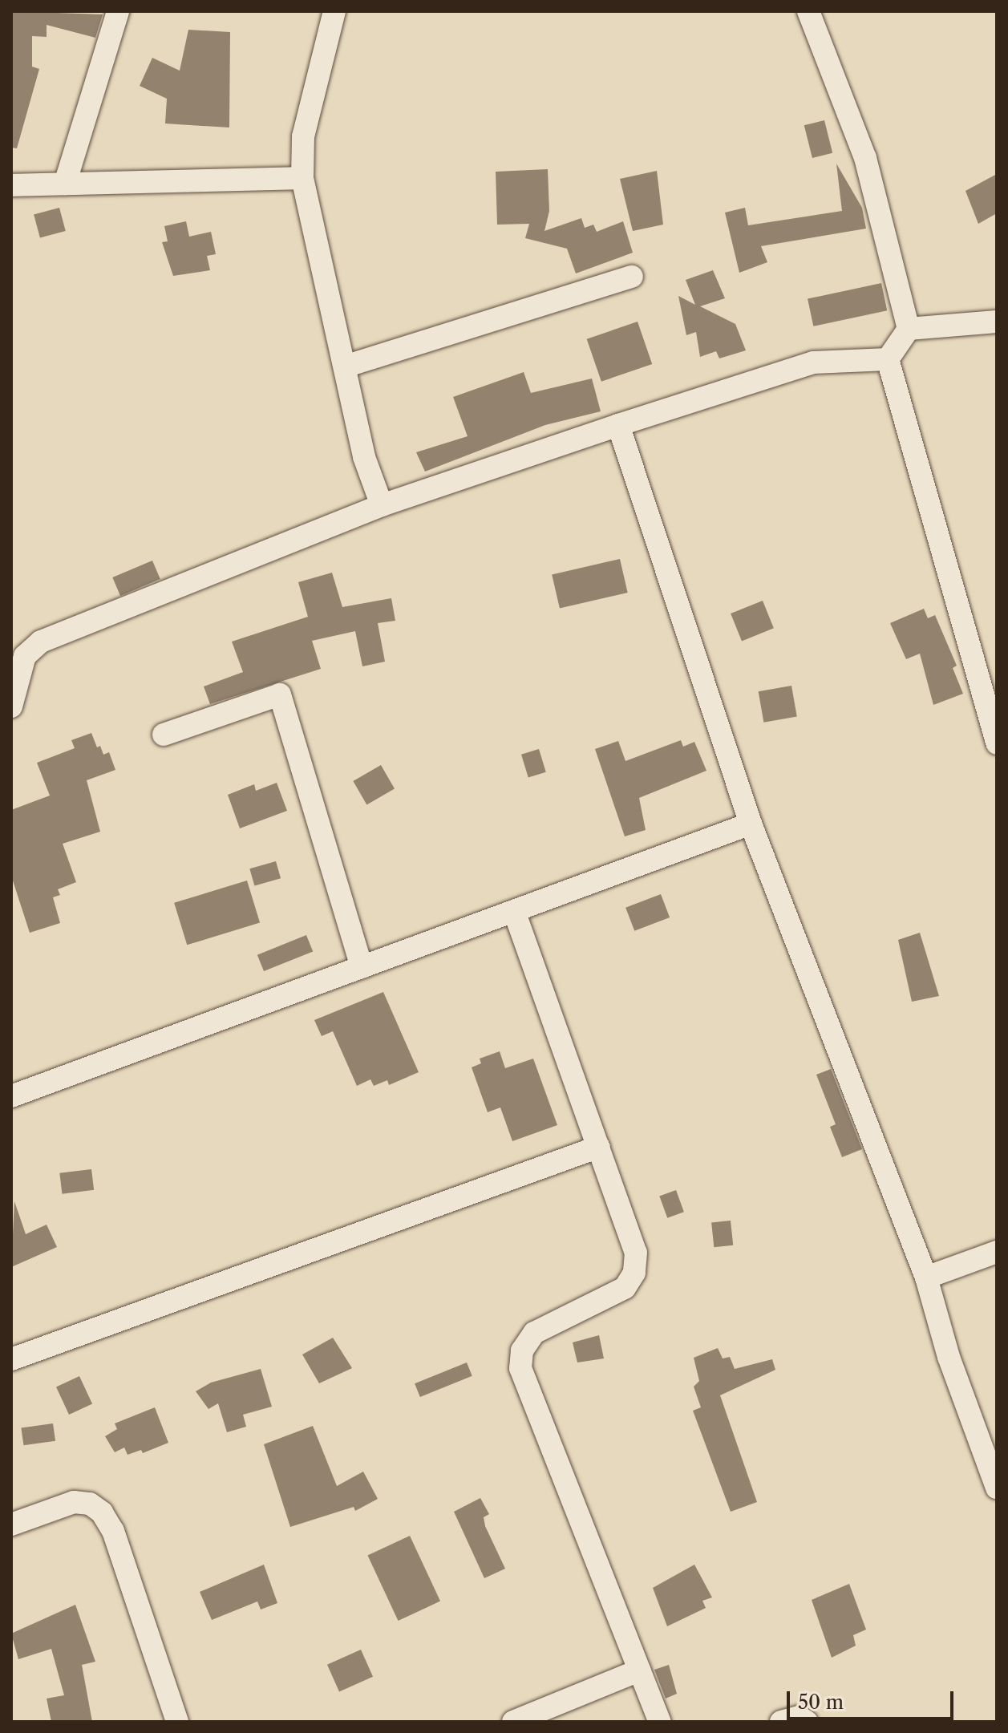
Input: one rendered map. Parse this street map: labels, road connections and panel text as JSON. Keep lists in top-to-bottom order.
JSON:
{
  "scale_bar": "50 m"
}
